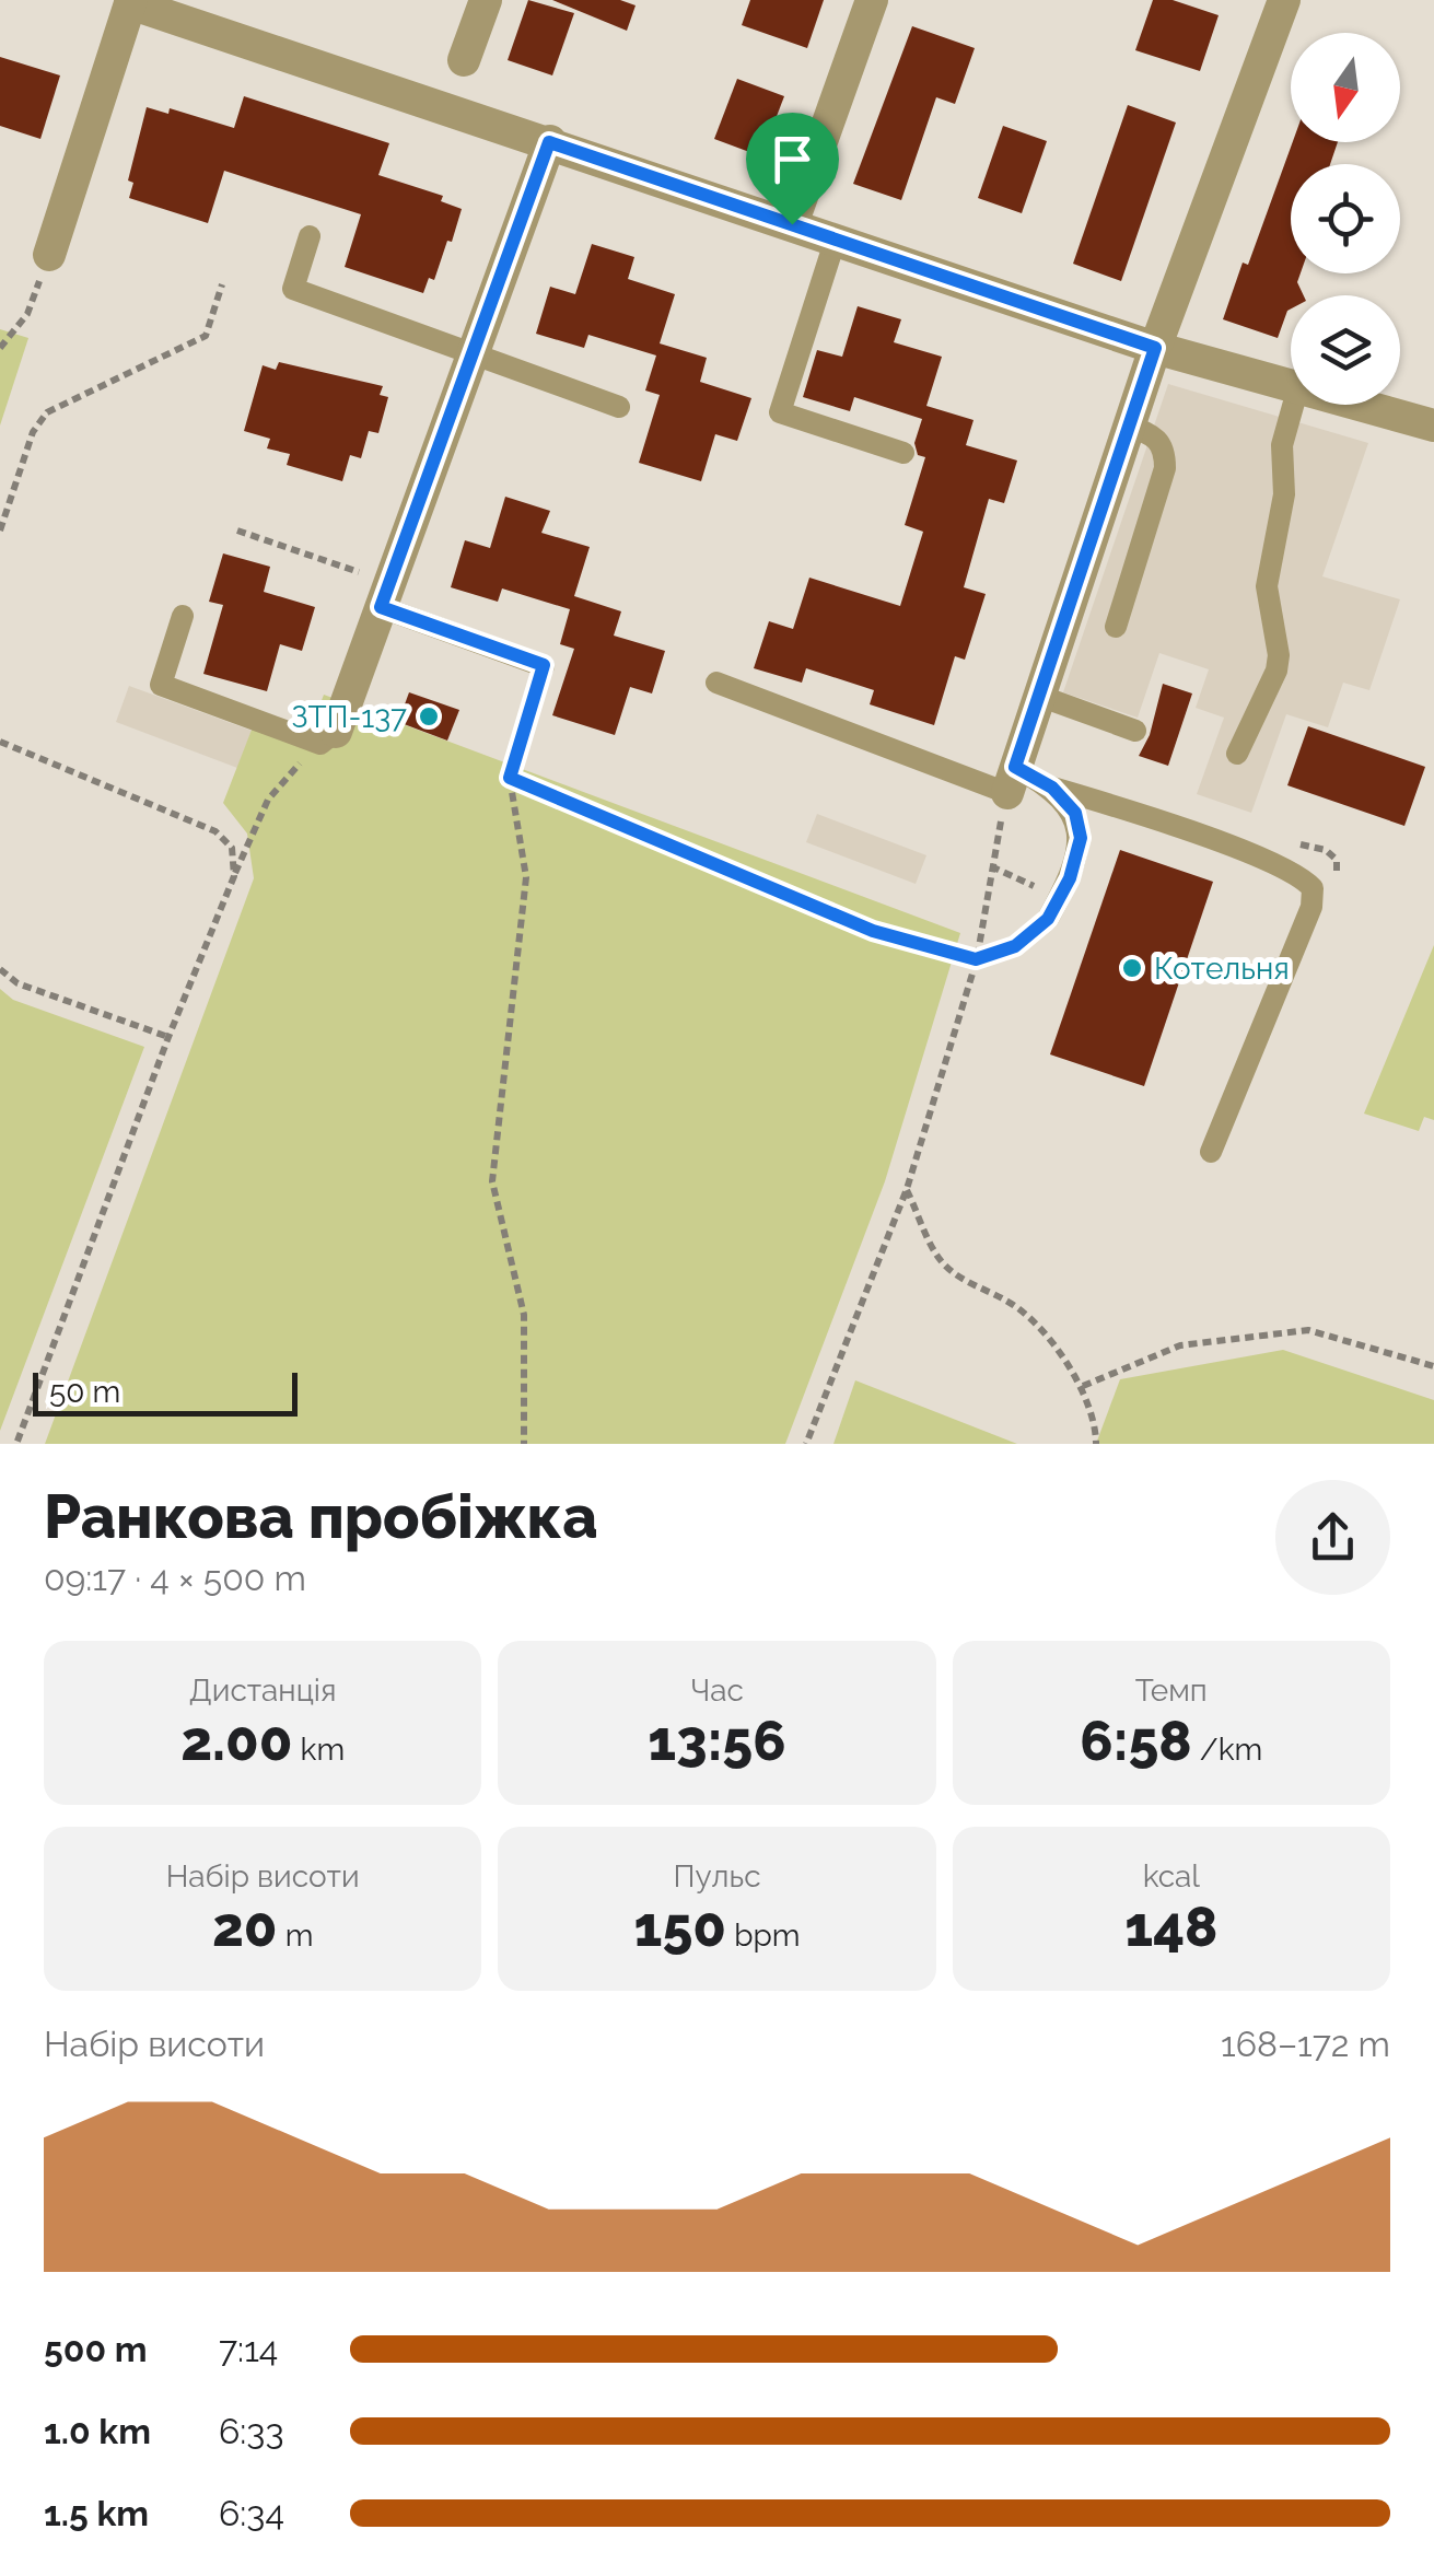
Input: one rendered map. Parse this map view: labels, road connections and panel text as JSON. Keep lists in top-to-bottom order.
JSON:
{
  "places": ["ЗТП-137", "Котельня"],
  "scale_bar": "50 m",
  "north": "bottom",
  "page": {
    "scale": "50 m",
    "heading": ["Ранкова пробіжка", "09:17 · 4 × 500 m"],
    "stats": [
      ["Дистанція", "2.00 km"],
      ["Час", "13:56"],
      ["Темп", "6:58 /km"],
      ["Набір висоти", "20 m"],
      ["Пульс", "150 bpm"],
      ["kcal", "148"]
    ],
    "chart": ["Набір висоти", "168–172 m"],
    "list": [
      {
        "name": "500 m",
        "note": "7:14"
      },
      {
        "name": "1.0 km",
        "note": "6:33"
      },
      {
        "name": "1.5 km",
        "note": "6:34"
      }
    ]
  }
}
